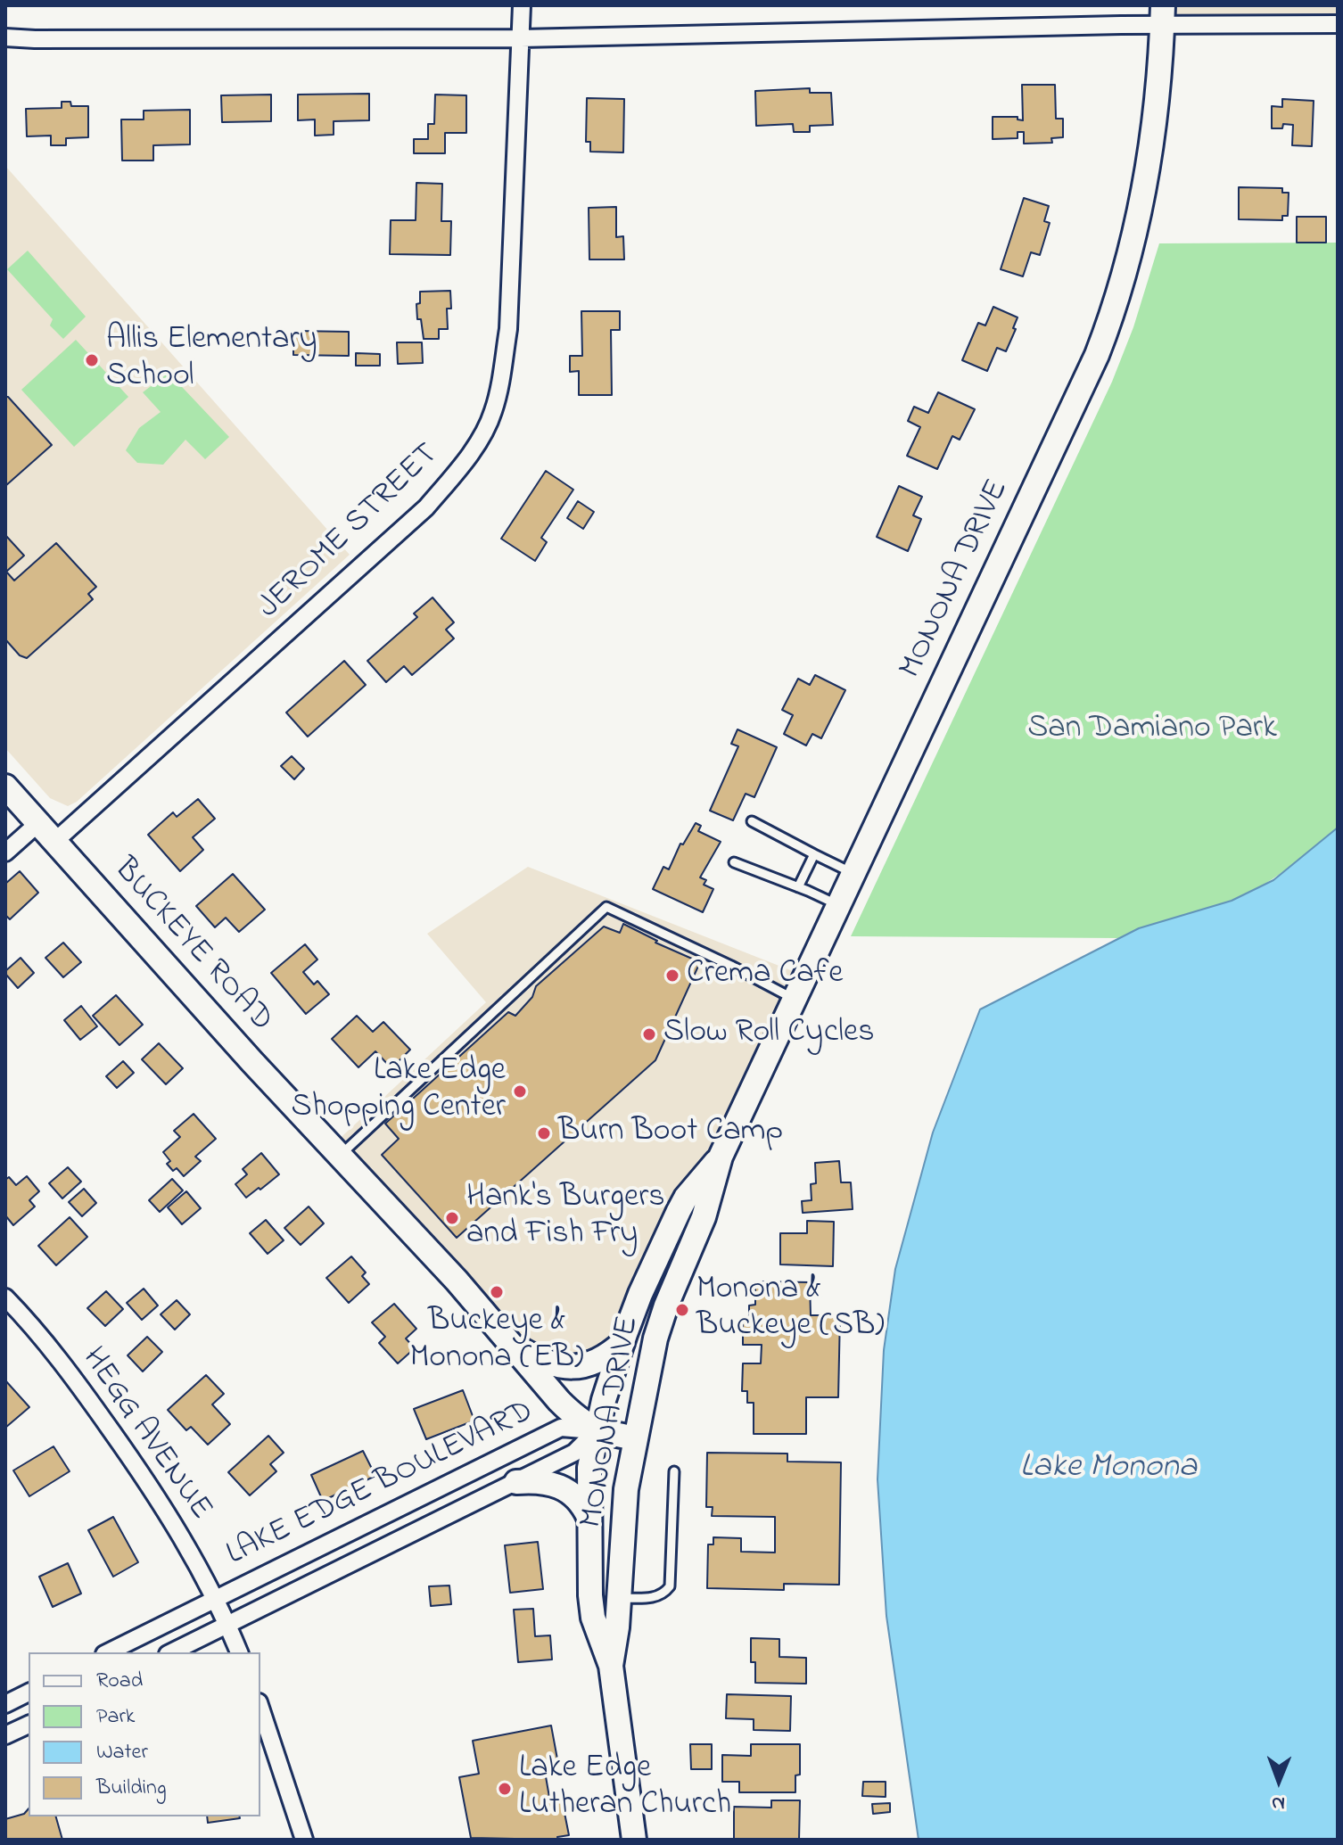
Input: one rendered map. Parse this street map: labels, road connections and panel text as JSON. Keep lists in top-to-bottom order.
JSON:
{
  "streets": {
    "street": [
      "JEROME STREET",
      "MONONA DRIVE",
      "BUCKEYE ROAD",
      "HEGG AVENUE",
      "LAKE EDGE BOULEVARD"
    ]
  },
  "crossings": [
    ["JEROME STREET", "BUCKEYE ROAD"],
    ["MONONA DRIVE", "BUCKEYE ROAD"],
    ["MONONA DRIVE", "LAKE EDGE BOULEVARD"],
    ["BUCKEYE ROAD", "LAKE EDGE BOULEVARD"],
    ["HEGG AVENUE", "LAKE EDGE BOULEVARD"]
  ],
  "water": ["Lake Monona"],
  "parks": ["San Damiano Park"],
  "places": [
    "Allis Elementary School",
    "Crema Cafe",
    "Slow Roll Cycles",
    "Lake Edge Shopping Center",
    "Burn Boot Camp",
    "Hank's Burgers and Fish Fry",
    "Buckeye & Monona (EB)",
    "Monona & Buckeye (SB)",
    "Lake Edge Lutheran Church"
  ],
  "legend": [
    "Road",
    "Park",
    "Water",
    "Building"
  ],
  "north": "bottom"
}
